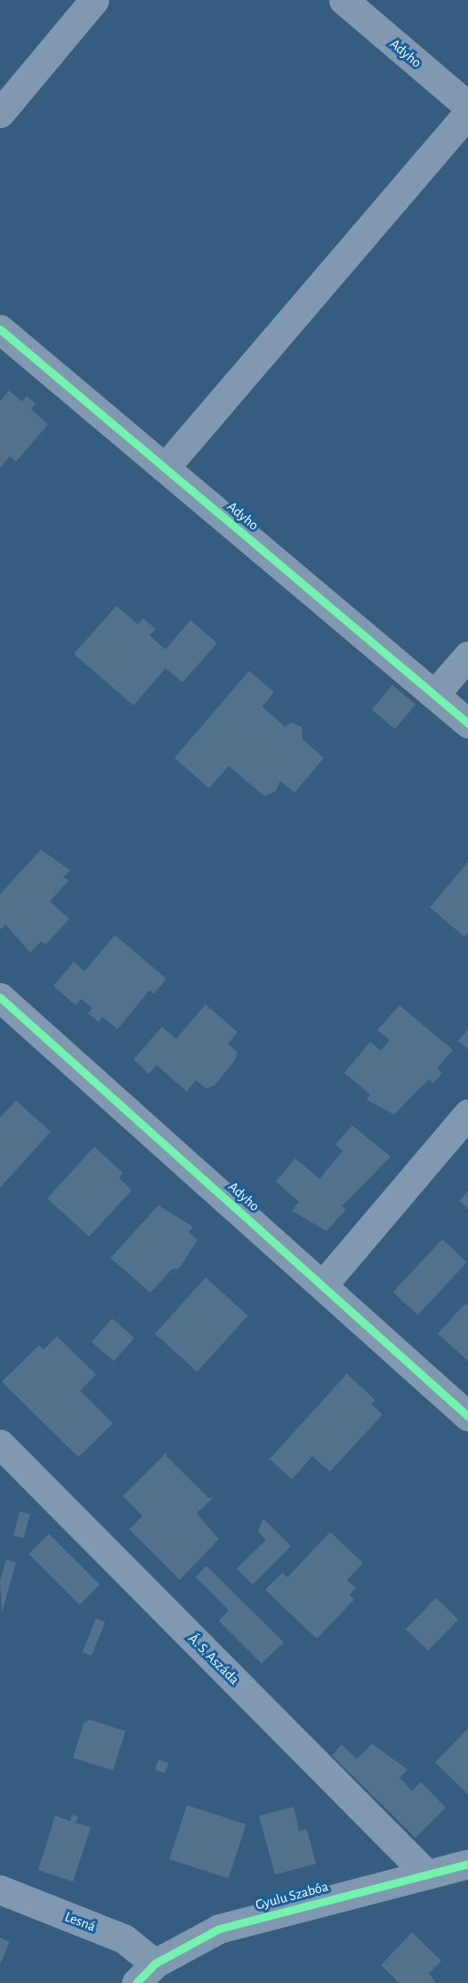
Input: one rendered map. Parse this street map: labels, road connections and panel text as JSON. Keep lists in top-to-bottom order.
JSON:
{
  "streets": {
    "street": [
      "Adyho",
      "Á. S. Aszáda",
      "Gyulu Szabóa",
      "Lesná"
    ]
  },
  "crossings": [
    ["Á. S. Aszáda", "Gyulu Szabóa"],
    ["Gyulu Szabóa", "Lesná"]
  ]
}
